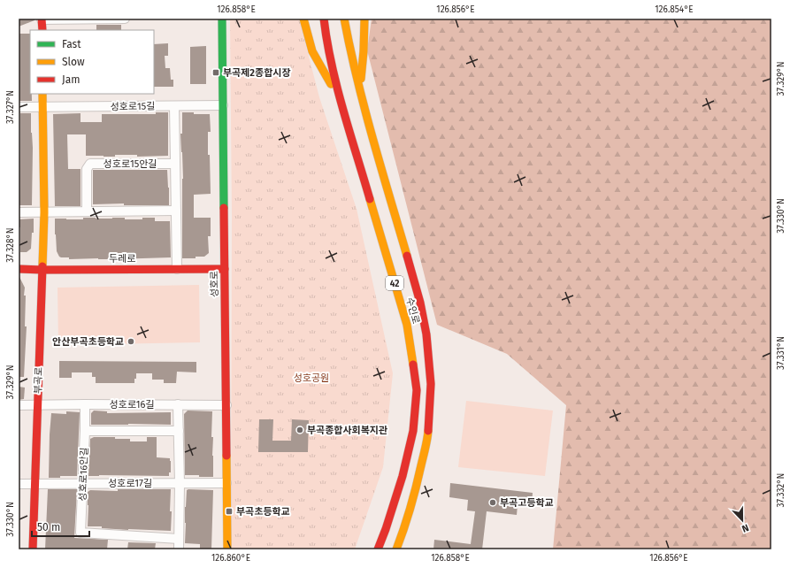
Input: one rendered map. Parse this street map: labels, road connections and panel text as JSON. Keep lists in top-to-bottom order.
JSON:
{
  "streets": {
    "main road": [
      "두레로",
      "42",
      "성호로",
      "수인로",
      "부곡로"
    ],
    "street": [
      "성호로15길",
      "성호로15안길",
      "성호로16길",
      "성호로16안길",
      "성호로17길"
    ]
  },
  "crossings": [
    ["성호로15길", "성호로"],
    ["성호로15길", "부곡로"],
    ["두레로", "성호로"],
    ["두레로", "부곡로"],
    ["성호로", "성호로16길"],
    ["성호로", "성호로17길"],
    ["부곡로", "성호로16길"],
    ["부곡로", "성호로17길"],
    ["성호로16길", "성호로16안길"],
    ["성호로16안길", "성호로17길"]
  ],
  "parks": ["성호공원"],
  "places": {
    "transit": ["부곡제2종합시장", "부곡초등학교"],
    "other": ["안산부곡초등학교", "부곡종합사회복지관", "부곡고등학교"]
  },
  "legend": ["Fast", "Slow", "Jam"],
  "scale_bar": "50 m",
  "north": "bottom",
  "coordinates": [
    "126.858°E",
    "126.856°E",
    "126.854°E",
    "37.329°N",
    "37.327°N",
    "37.330°N",
    "37.328°N",
    "37.331°N",
    "37.332°N",
    "126.860°E"
  ]
}
